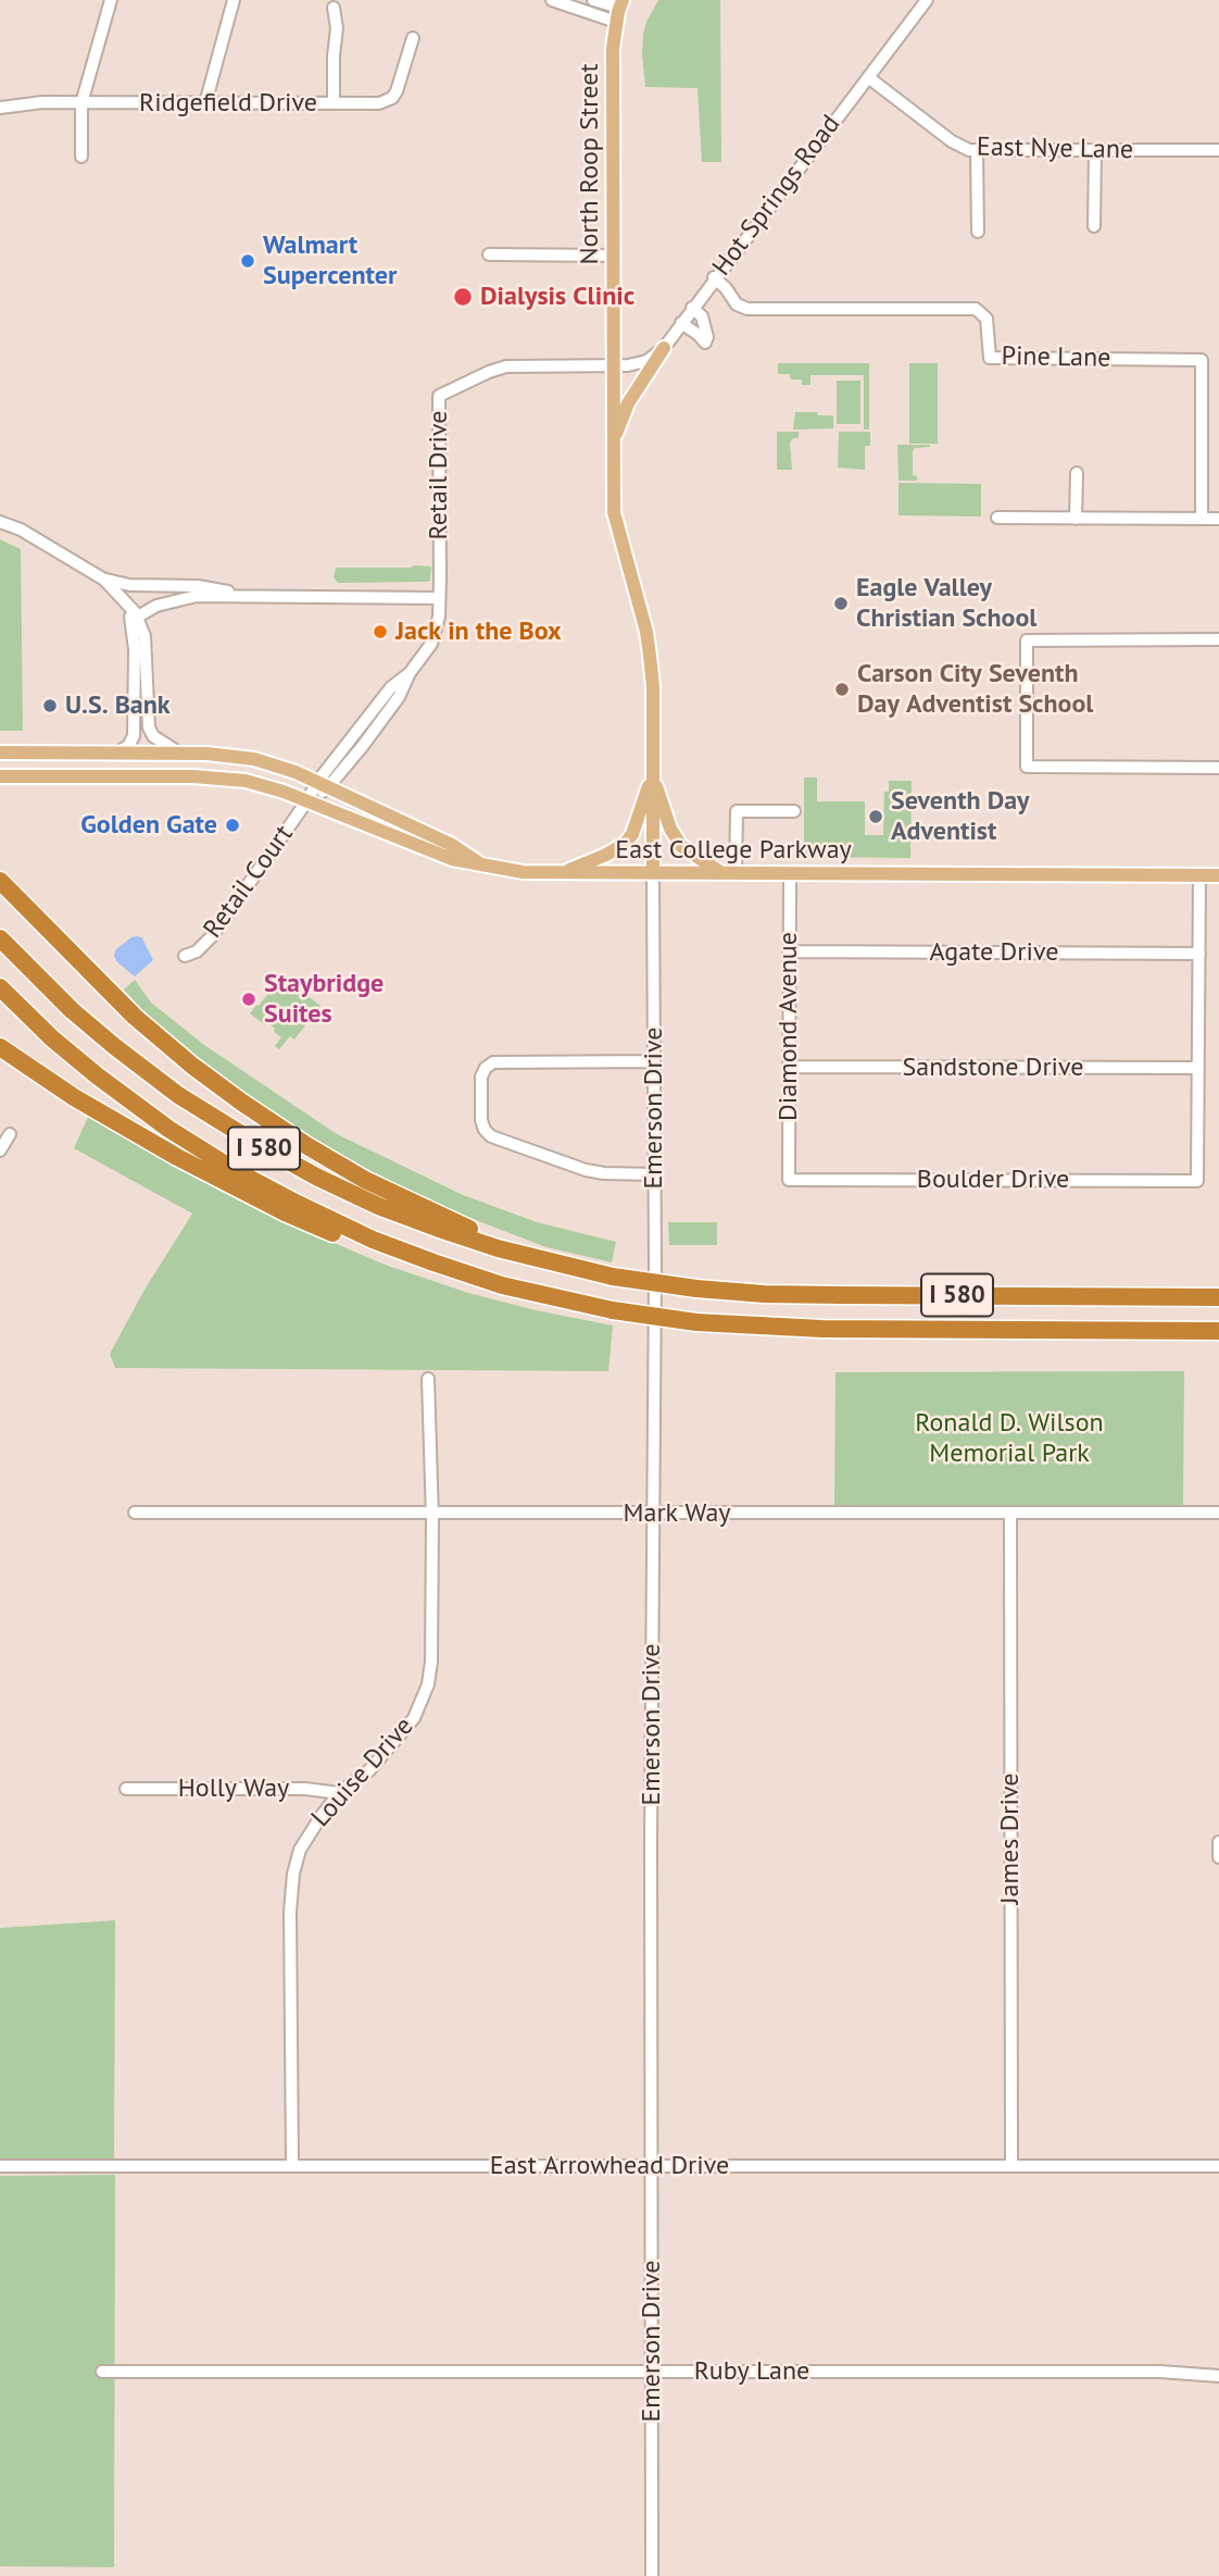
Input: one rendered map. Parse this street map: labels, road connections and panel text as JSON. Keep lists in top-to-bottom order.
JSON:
{
  "streets": {
    "highway": ["I 580"],
    "main road": ["North Roop Street", "East College Parkway"],
    "street": [
      "Ridgefield Drive",
      "East Nye Lane",
      "Hot Springs Road",
      "Pine Lane",
      "Retail Drive",
      "Retail Court",
      "Agate Drive",
      "Diamond Avenue",
      "Sandstone Drive",
      "Emerson Drive",
      "Boulder Drive",
      "Mark Way",
      "Louise Drive",
      "Holly Way",
      "James Drive",
      "East Arrowhead Drive",
      "Ruby Lane"
    ]
  },
  "crossings": [
    ["East Nye Lane", "Hot Springs Road"],
    ["North Roop Street", "Retail Drive"],
    ["North Roop Street", "East College Parkway"],
    ["North Roop Street", "Emerson Drive"],
    ["Hot Springs Road", "Pine Lane"],
    ["Retail Drive", "East College Parkway"],
    ["Retail Drive", "Retail Court"],
    ["East College Parkway", "Retail Court"],
    ["East College Parkway", "Diamond Avenue"],
    ["East College Parkway", "Emerson Drive"],
    ["Agate Drive", "Diamond Avenue"],
    ["Diamond Avenue", "Sandstone Drive"],
    ["Diamond Avenue", "Boulder Drive"],
    ["Sandstone Drive", "Boulder Drive"],
    ["Emerson Drive", "Mark Way"],
    ["Emerson Drive", "East Arrowhead Drive"],
    ["Emerson Drive", "Ruby Lane"],
    ["Mark Way", "Louise Drive"],
    ["Mark Way", "James Drive"],
    ["Louise Drive", "Holly Way"],
    ["Louise Drive", "East Arrowhead Drive"],
    ["James Drive", "East Arrowhead Drive"]
  ],
  "parks": ["Ronald D. Wilson Memorial Park"],
  "places": [
    "Walmart Supercenter",
    "Dialysis Clinic",
    "Eagle Valley Christian School",
    "Jack in the Box",
    "Carson City Seventh Day Adventist School",
    "U.S. Bank",
    "Seventh Day Adventist",
    "Golden Gate",
    "Staybridge Suites"
  ]
}
